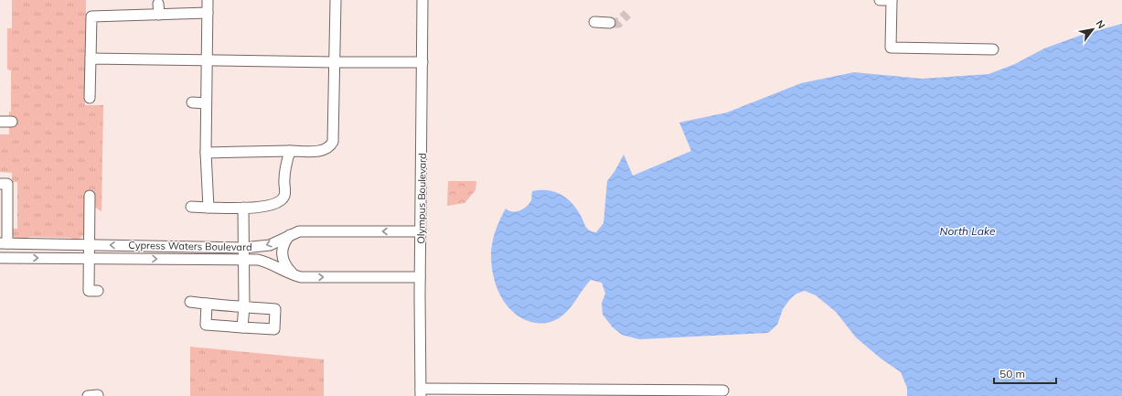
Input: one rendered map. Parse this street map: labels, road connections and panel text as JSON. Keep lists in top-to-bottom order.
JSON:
{
  "streets": {
    "street": ["Olympus Boulevard", "Cypress Waters Boulevard"]
  },
  "crossings": [
    ["Olympus Boulevard", "Cypress Waters Boulevard"]
  ],
  "water": ["North Lake"],
  "scale_bar": "50 m",
  "north": "top right"
}
